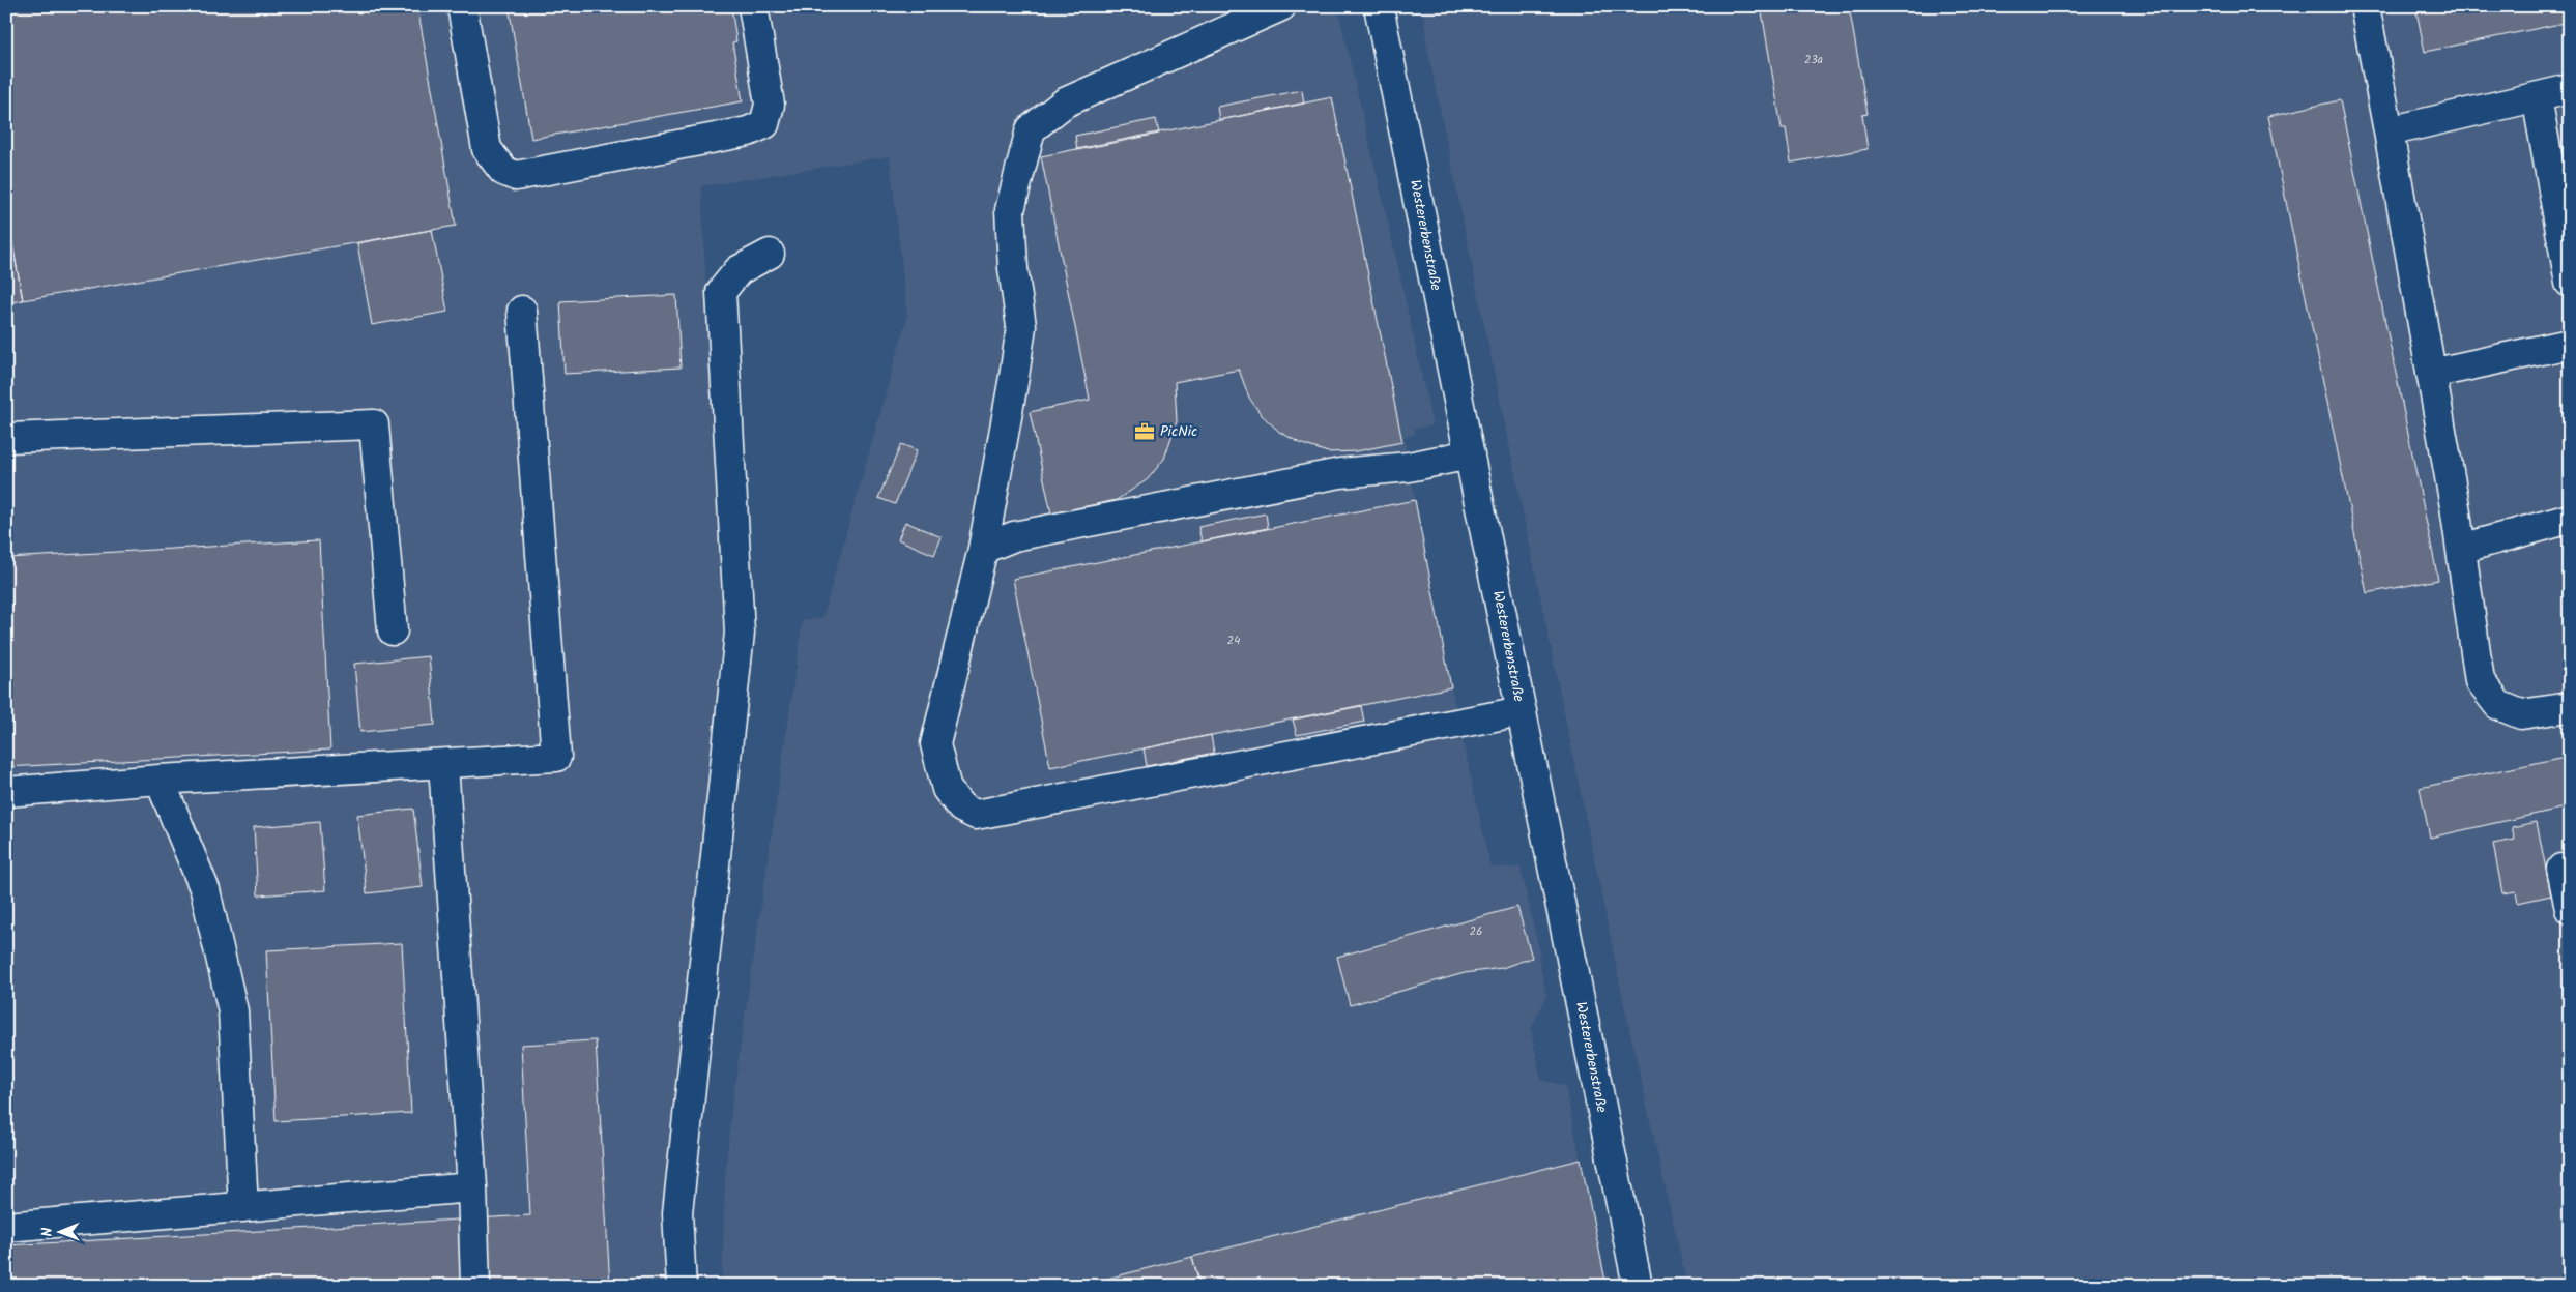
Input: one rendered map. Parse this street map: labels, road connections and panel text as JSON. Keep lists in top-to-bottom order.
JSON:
{
  "streets": {
    "street": ["Westererbenstraße"]
  },
  "places": {
    "office": ["PicNic"]
  },
  "house_numbers": ["23a", "24", "26"],
  "north": "left"
}
